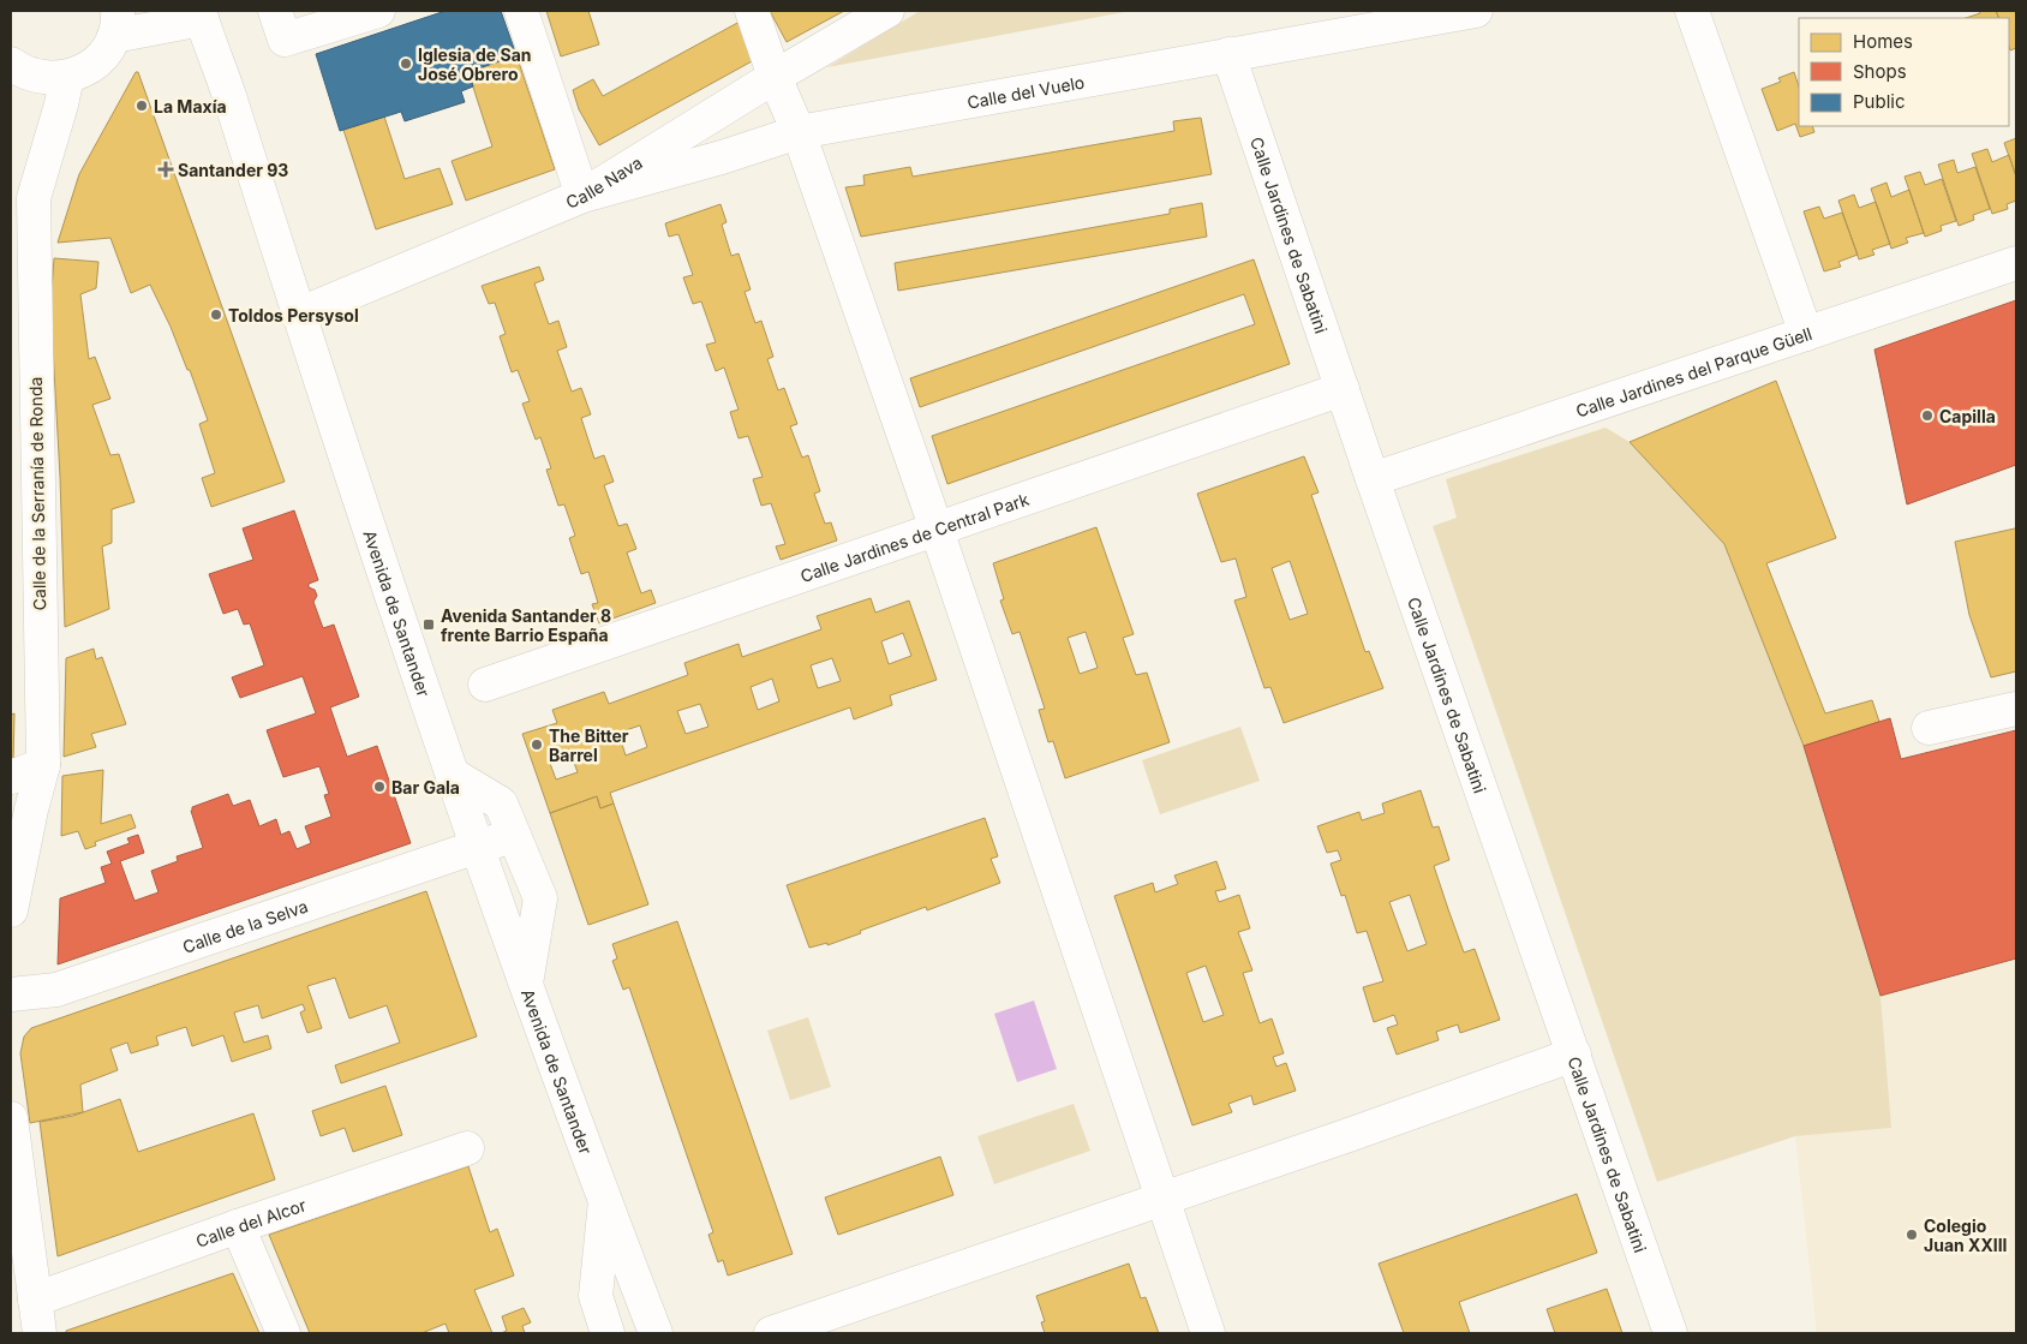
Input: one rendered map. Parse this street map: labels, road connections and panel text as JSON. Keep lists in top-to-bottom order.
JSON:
{
  "streets": {
    "street": [
      "Calle del Vuelo",
      "Calle Nava",
      "Calle Jardines de Sabatini",
      "Calle Jardines del Parque Güell",
      "Calle de la Serranía de Ronda",
      "Calle Jardines de Central Park",
      "Avenida de Santander",
      "Calle de la Selva",
      "Calle del Alcor"
    ]
  },
  "crossings": [
    ["Calle del Vuelo", "Calle Nava"],
    ["Calle del Vuelo", "Calle Jardines de Sabatini"],
    ["Calle Nava", "Avenida de Santander"],
    ["Calle Jardines de Sabatini", "Calle Jardines del Parque Güell"],
    ["Calle Jardines de Sabatini", "Calle Jardines de Central Park"],
    ["Avenida de Santander", "Calle de la Selva"]
  ],
  "places": {
    "other": [
      "Iglesia de San José Obrero",
      "La Maxía",
      "Toldos Persysol",
      "Capilla",
      "The Bitter Barrel",
      "Bar Gala",
      "Colegio Juan XXIII"
    ],
    "health": ["Santander 93"],
    "transit": ["Avenida Santander 8 frente Barrio España"]
  },
  "legend": ["Homes", "Shops", "Public"]
}
